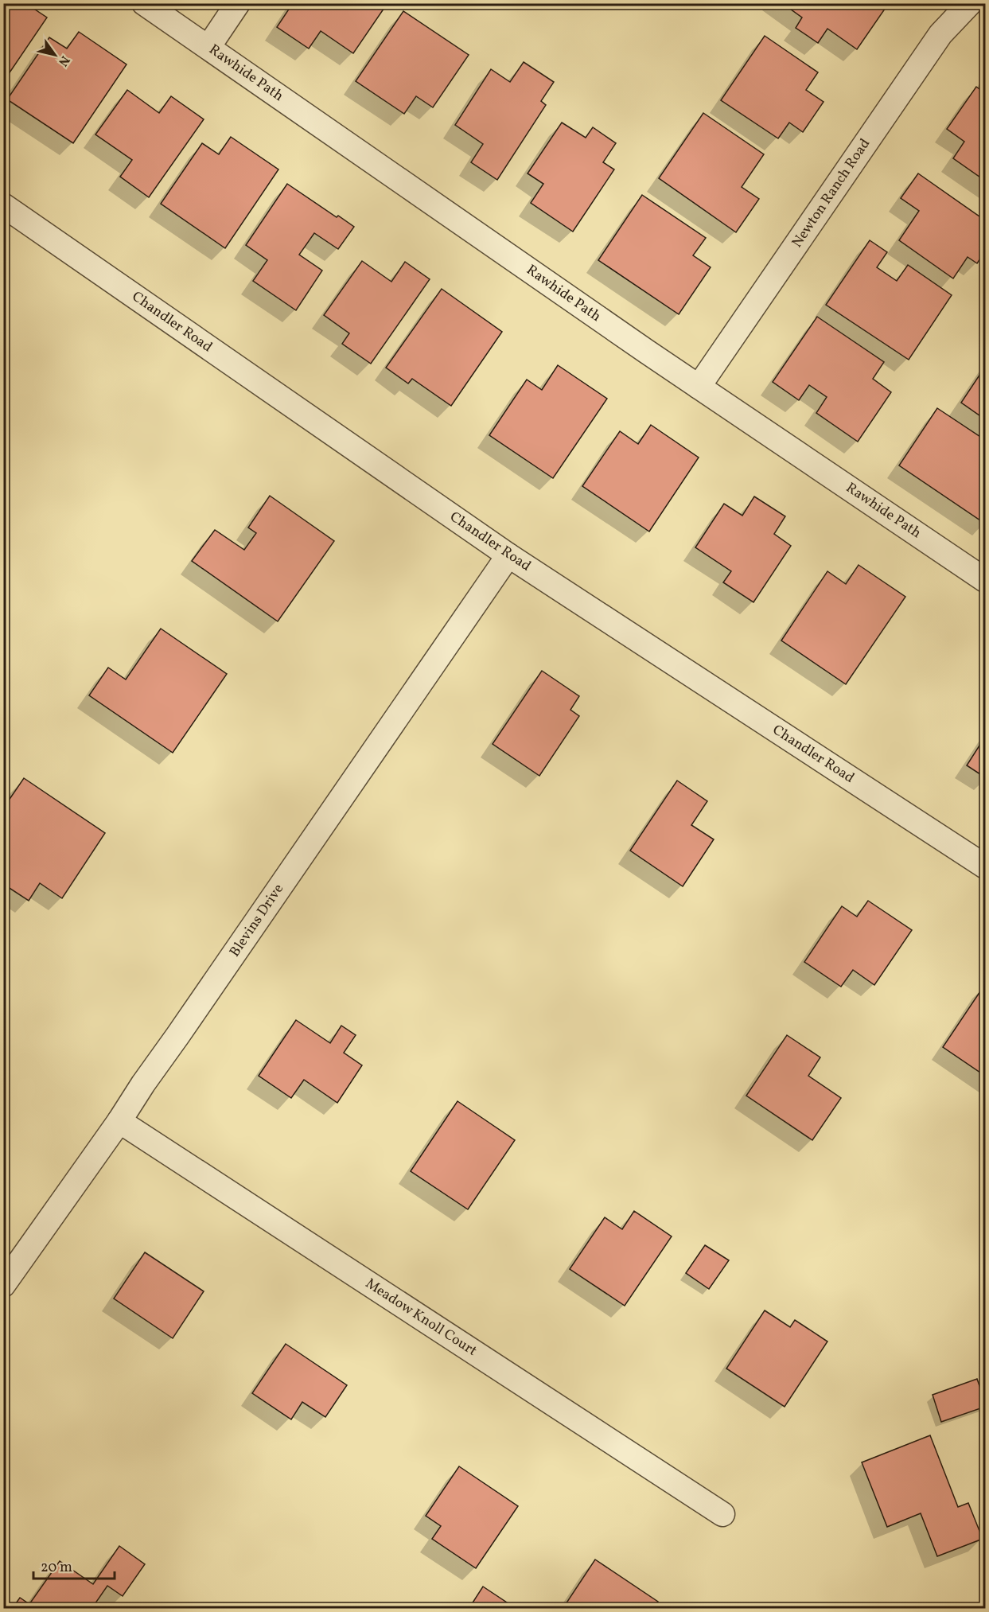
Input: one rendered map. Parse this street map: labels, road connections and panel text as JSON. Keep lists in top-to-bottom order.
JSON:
{
  "streets": {
    "street": [
      "Rawhide Path",
      "Newton Ranch Road",
      "Chandler Road",
      "Blevins Drive",
      "Meadow Knoll Court"
    ]
  },
  "crossings": [
    ["Rawhide Path", "Newton Ranch Road"],
    ["Chandler Road", "Blevins Drive"],
    ["Blevins Drive", "Meadow Knoll Court"]
  ],
  "scale_bar": "20 m",
  "north": "bottom right"
}
